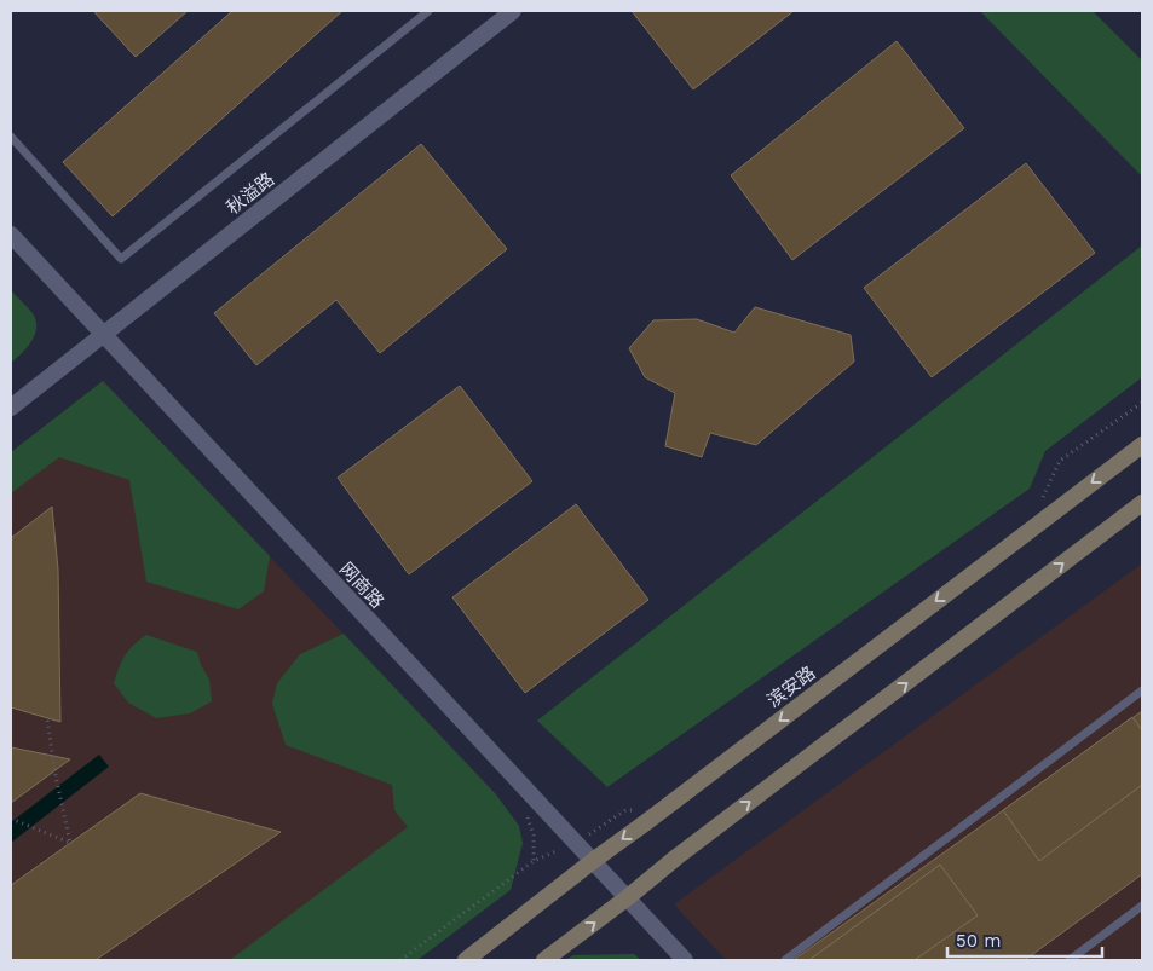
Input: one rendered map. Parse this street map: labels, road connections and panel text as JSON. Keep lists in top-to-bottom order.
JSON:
{
  "streets": {
    "main road": ["滨安路"],
    "street": ["秋溢路", "网商路"]
  },
  "crossings": [
    ["秋溢路", "网商路"],
    ["网商路", "滨安路"]
  ],
  "scale_bar": "50 m"
}
